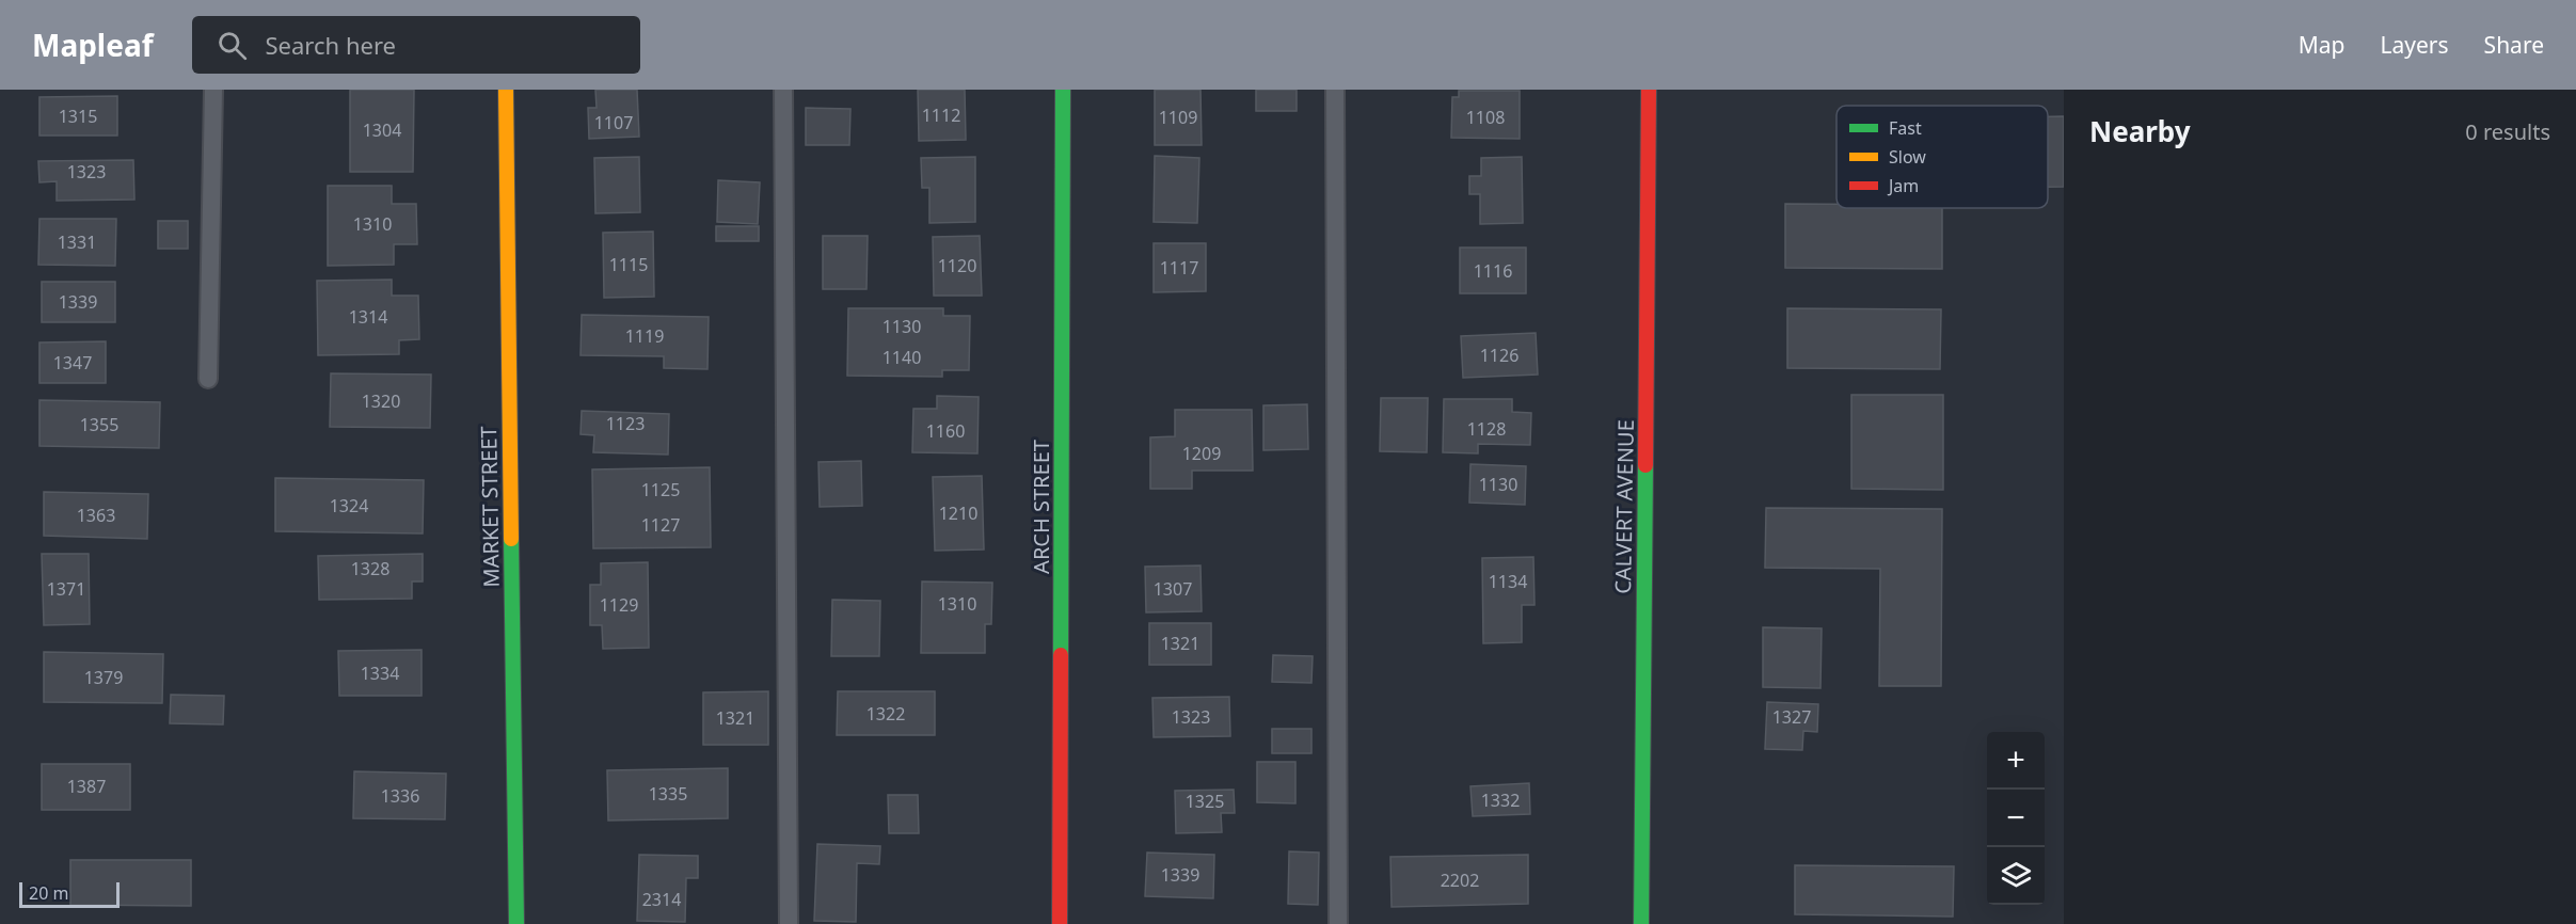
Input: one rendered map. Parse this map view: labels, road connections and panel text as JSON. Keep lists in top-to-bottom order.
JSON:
{
  "streets": {
    "street": ["MARKET STREET", "ARCH STREET", "CALVERT AVENUE"]
  },
  "house_numbers": [
    "1112",
    "1315",
    "1109",
    "1108",
    "1107",
    "1304",
    "1323",
    "1310",
    "1331",
    "1115",
    "1120",
    "1117",
    "1116",
    "1339",
    "1314",
    "1130",
    "1119",
    "1126",
    "1140",
    "1347",
    "1320",
    "1123",
    "1355",
    "1128",
    "1160",
    "1209",
    "1130",
    "1125",
    "1324",
    "1210",
    "1363",
    "1127",
    "1328",
    "1134",
    "1371",
    "1307",
    "1310",
    "1129",
    "1321",
    "1334",
    "1379",
    "1322",
    "1323",
    "1327",
    "1321",
    "1387",
    "1335",
    "1336",
    "1332",
    "1325",
    "1339",
    "2202",
    "2314"
  ],
  "legend": ["Fast", "Slow", "Jam"],
  "scale_bar": "20 m",
  "page": {
    "header": "Mapleaf",
    "search": "Search here",
    "nav": ["Map", "Layers", "Share"],
    "heading": ["Nearby", "0 results"],
    "map_buttons": ["+", "−"],
    "scale": "20 m"
  }
}
